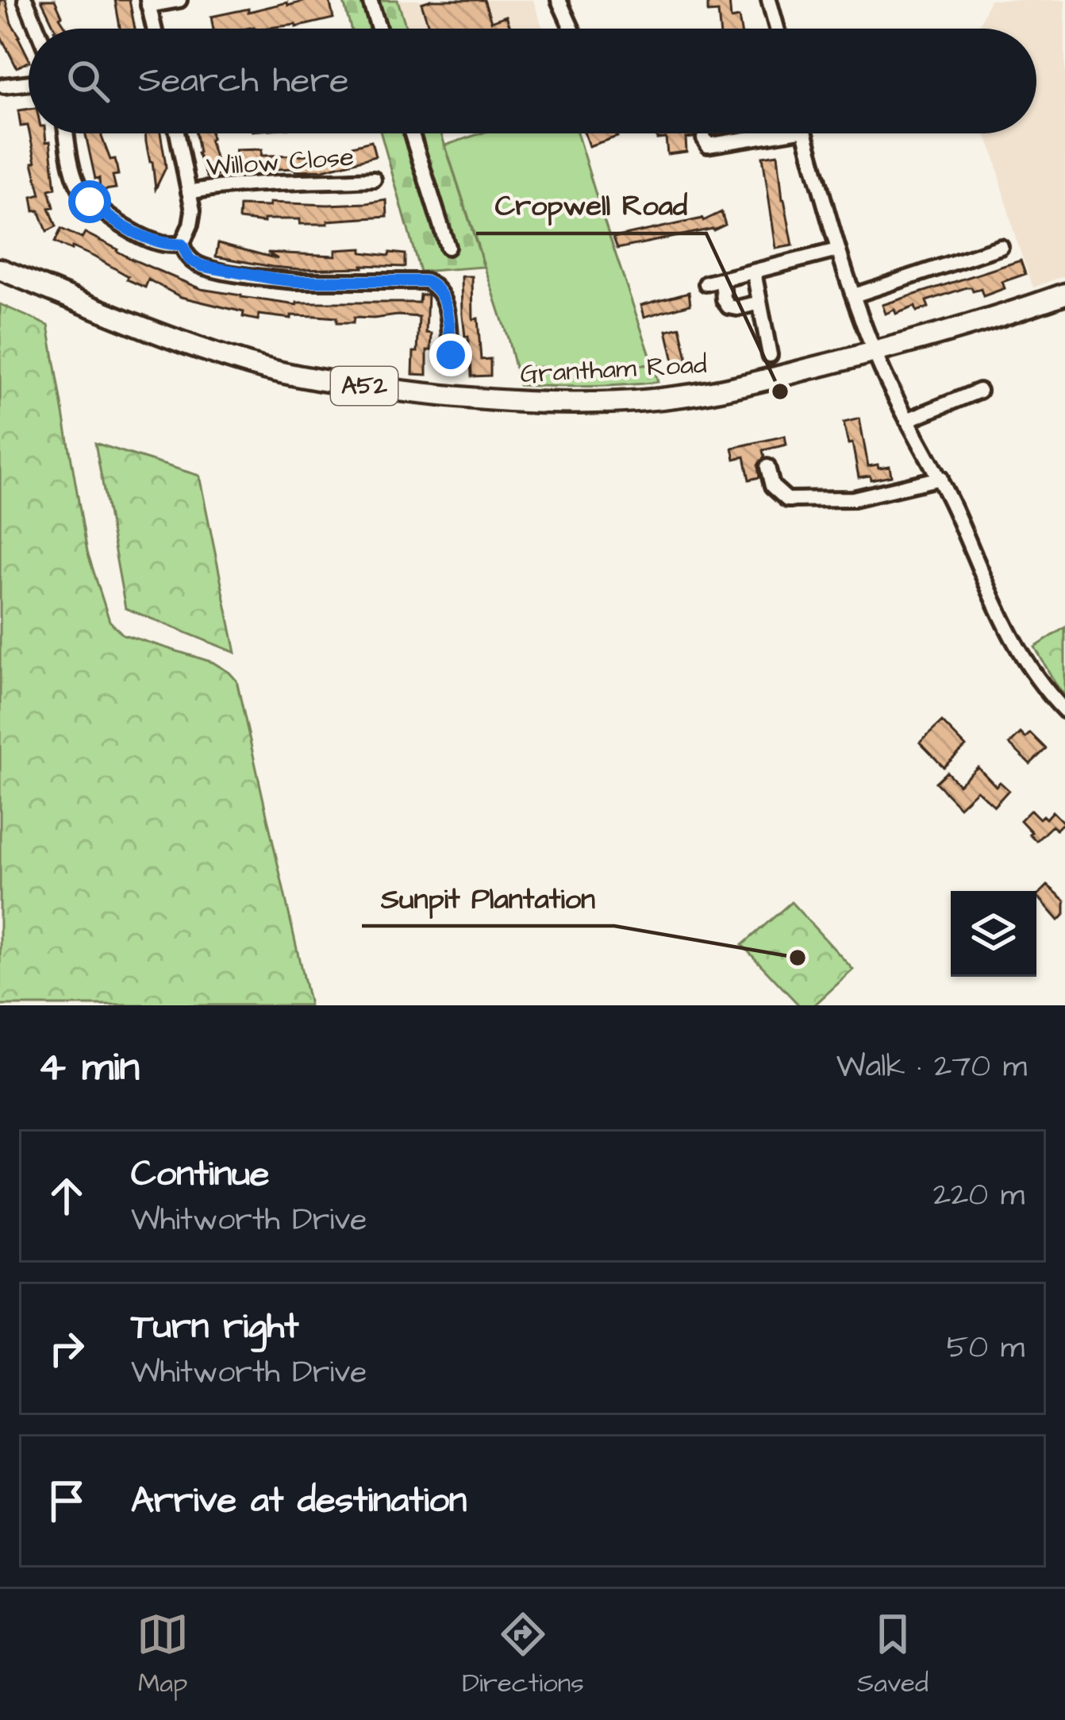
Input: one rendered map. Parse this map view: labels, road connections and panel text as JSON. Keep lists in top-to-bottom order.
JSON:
{
  "streets": {
    "highway": ["Grantham Road", "A52"],
    "street": ["Willow Close"]
  },
  "places": ["Cropwell Road", "Sunpit Plantation"],
  "page": {
    "search": "Search here",
    "heading": ["4 min", "Walk · 270 m"],
    "list": [
      ["Continue", "Whitworth Drive", "220 m"],
      ["Turn right", "Whitworth Drive", "50 m"],
      "Arrive at destination"
    ],
    "nav": ["Map", "Directions", "Saved"]
  }
}
